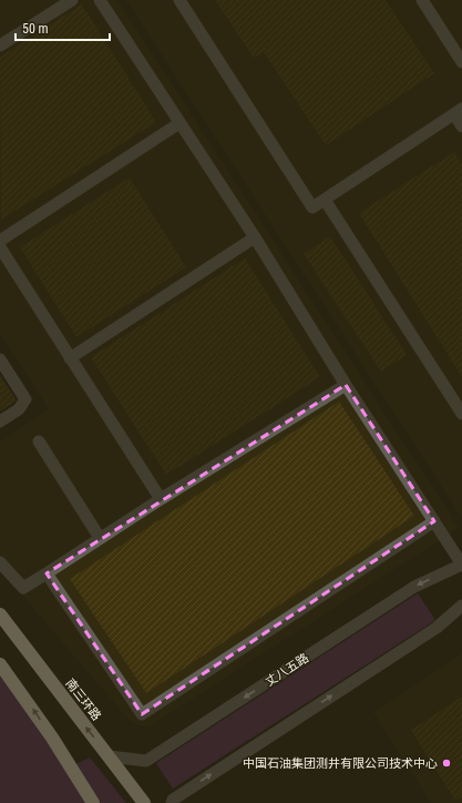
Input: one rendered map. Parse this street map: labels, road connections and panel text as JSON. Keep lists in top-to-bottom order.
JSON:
{
  "streets": {
    "highway": ["南三环路"],
    "street": ["丈八五路"]
  },
  "crossings": [
    ["丈八五路", "南三环路"]
  ],
  "places": ["中国石油集团测井有限公司技术中心"],
  "scale_bar": "50 m"
}
